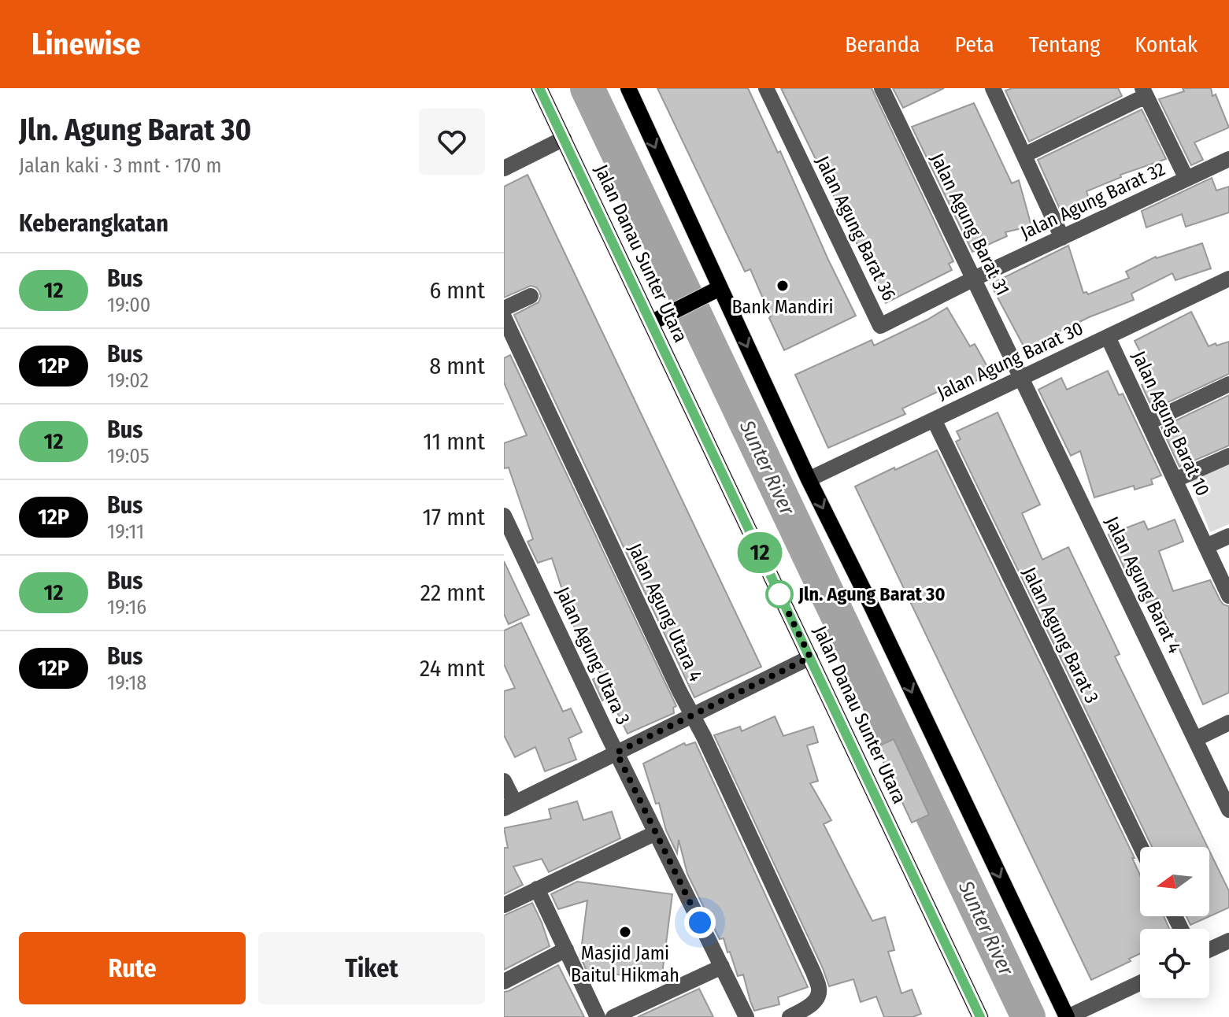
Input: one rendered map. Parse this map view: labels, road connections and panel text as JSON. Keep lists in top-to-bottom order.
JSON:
{
  "streets": {
    "main road": ["Jalan Danau Sunter Utara"],
    "street": [
      "Jalan Agung Barat 32",
      "Jalan Agung Barat 31",
      "Jalan Agung Barat 36",
      "Jalan Agung Barat 30",
      "Jalan Agung Barat 10",
      "Jalan Agung Barat 4",
      "Jalan Agung Utara 4",
      "Jalan Agung Barat 3",
      "Jalan Agung Utara 3"
    ]
  },
  "crossings": [
    ["Jalan Agung Barat 32", "Jalan Agung Barat 31"],
    ["Jalan Agung Barat 32", "Jalan Agung Barat 36"],
    ["Jalan Agung Barat 31", "Jalan Agung Barat 36"],
    ["Jalan Agung Barat 31", "Jalan Agung Barat 30"],
    ["Jalan Agung Barat 31", "Jalan Agung Barat 4"],
    ["Jalan Agung Barat 30", "Jalan Agung Barat 10"],
    ["Jalan Agung Barat 30", "Jalan Agung Barat 4"],
    ["Jalan Agung Barat 30", "Jalan Agung Barat 3"]
  ],
  "water": ["Sunter River"],
  "places": ["Bank Mandiri", "Jln. Agung Barat 30", "Masjid Jami Baitul Hikmah"],
  "lines": ["bus line 12"],
  "north": "left",
  "page": {
    "header": "Linewise",
    "nav": [
      "Beranda",
      "Peta",
      "Tentang",
      "Kontak"
    ],
    "heading": [
      ["Jln. Agung Barat 30", "Jalan kaki · 3 mnt · 170 m"],
      "Keberangkatan"
    ],
    "on_map": "12",
    "list": [
      {
        "mark": "12",
        "name": "Bus",
        "note": "19:00",
        "value": "6 mnt"
      },
      {
        "mark": "12P",
        "name": "Bus",
        "note": "19:02",
        "value": "8 mnt"
      },
      {
        "mark": "12",
        "name": "Bus",
        "note": "19:05",
        "value": "11 mnt"
      },
      {
        "mark": "12P",
        "name": "Bus",
        "note": "19:11",
        "value": "17 mnt"
      },
      {
        "mark": "12",
        "name": "Bus",
        "note": "19:16",
        "value": "22 mnt"
      },
      {
        "mark": "12P",
        "name": "Bus",
        "note": "19:18",
        "value": "24 mnt"
      }
    ],
    "buttons": ["Rute", "Tiket"]
  }
}
